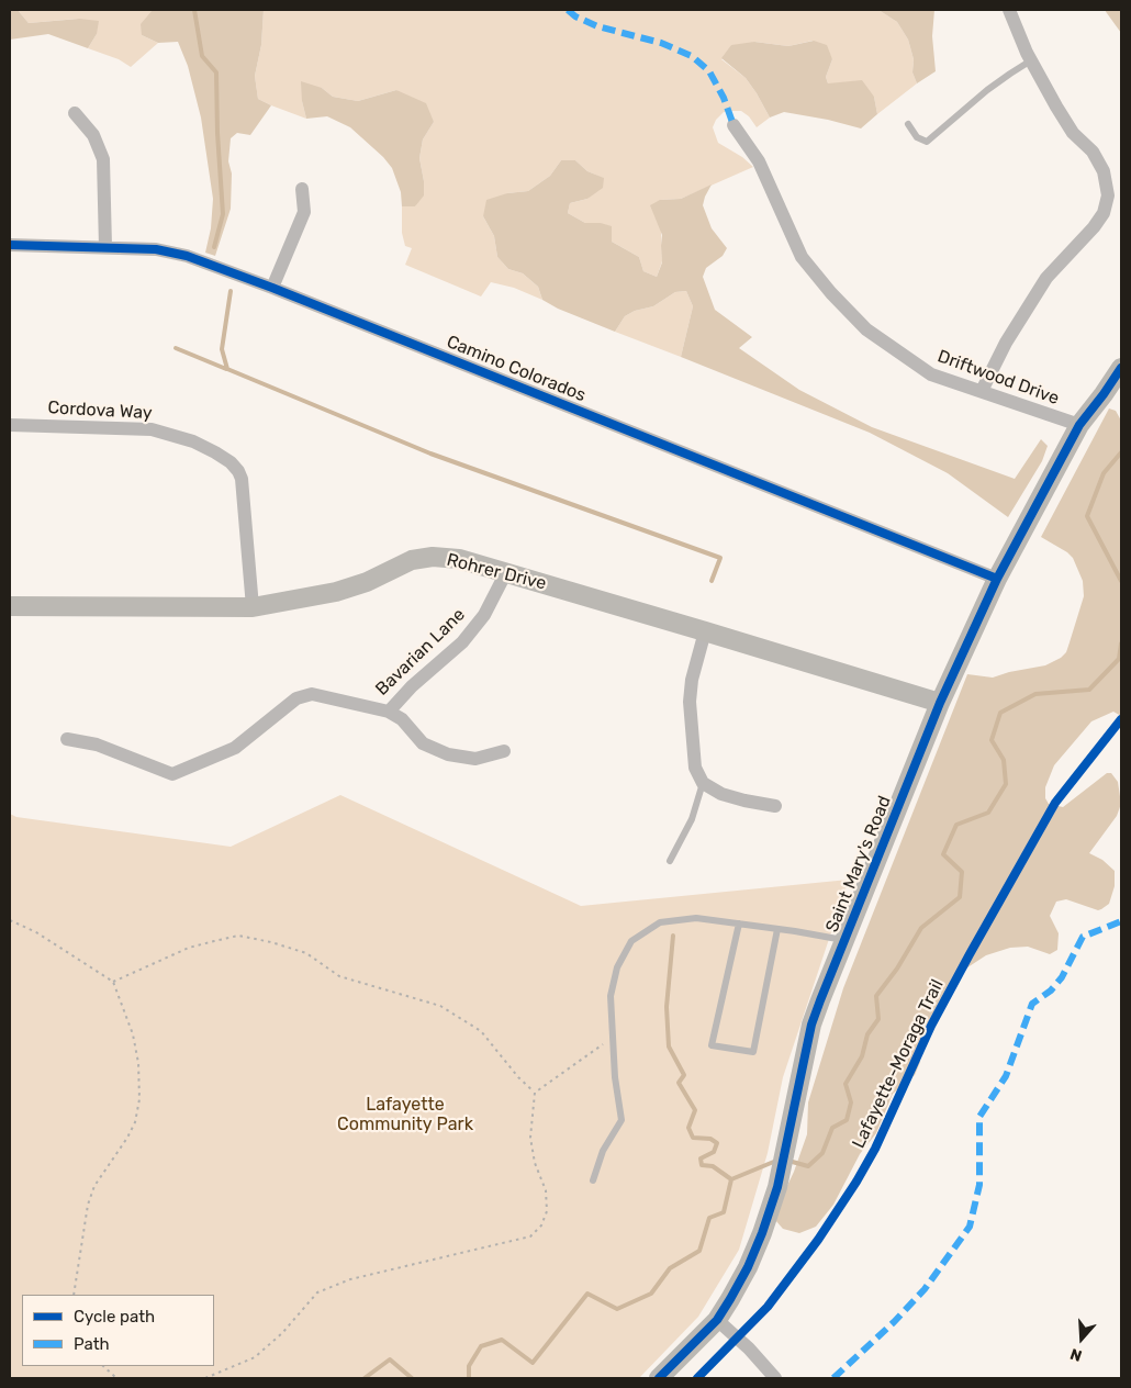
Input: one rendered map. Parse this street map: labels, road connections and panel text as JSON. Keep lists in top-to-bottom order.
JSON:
{
  "streets": {
    "street": [
      "Camino Colorados",
      "Driftwood Drive",
      "Cordova Way",
      "Rohrer Drive",
      "Bavarian Lane",
      "Saint Mary's Road"
    ],
    "cycle path": ["Lafayette-Moraga Trail"]
  },
  "crossings": [
    ["Camino Colorados", "Saint Mary's Road"],
    ["Driftwood Drive", "Saint Mary's Road"],
    ["Cordova Way", "Rohrer Drive"],
    ["Rohrer Drive", "Bavarian Lane"],
    ["Rohrer Drive", "Saint Mary's Road"]
  ],
  "parks": ["Lafayette Community Park"],
  "legend": ["Cycle path", "Path"],
  "north": "bottom"
}
